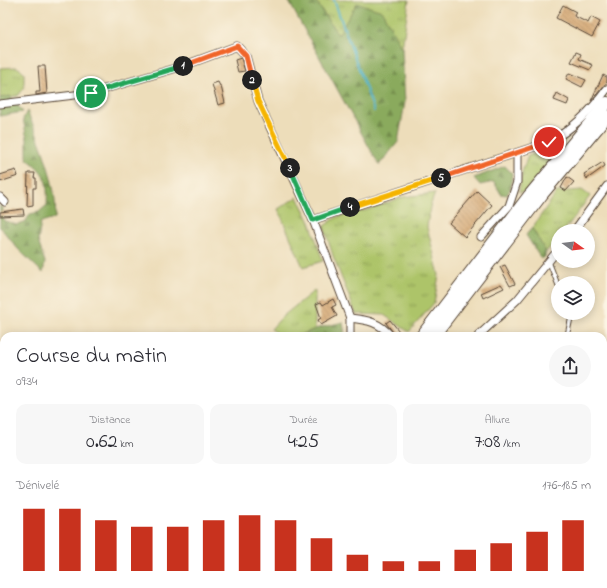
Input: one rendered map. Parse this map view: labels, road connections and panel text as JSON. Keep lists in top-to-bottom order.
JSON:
{
  "north": "right",
  "page": {
    "pins": [
      "1",
      "2",
      "3",
      "5",
      "4"
    ],
    "heading": ["Course du matin", "09:34"],
    "stats": [
      ["Distance", "0.62 km"],
      ["Durée", "4:25"],
      ["Allure", "7:08 /km"]
    ],
    "chart": ["Dénivelé", "176–185 m"]
  }
}
